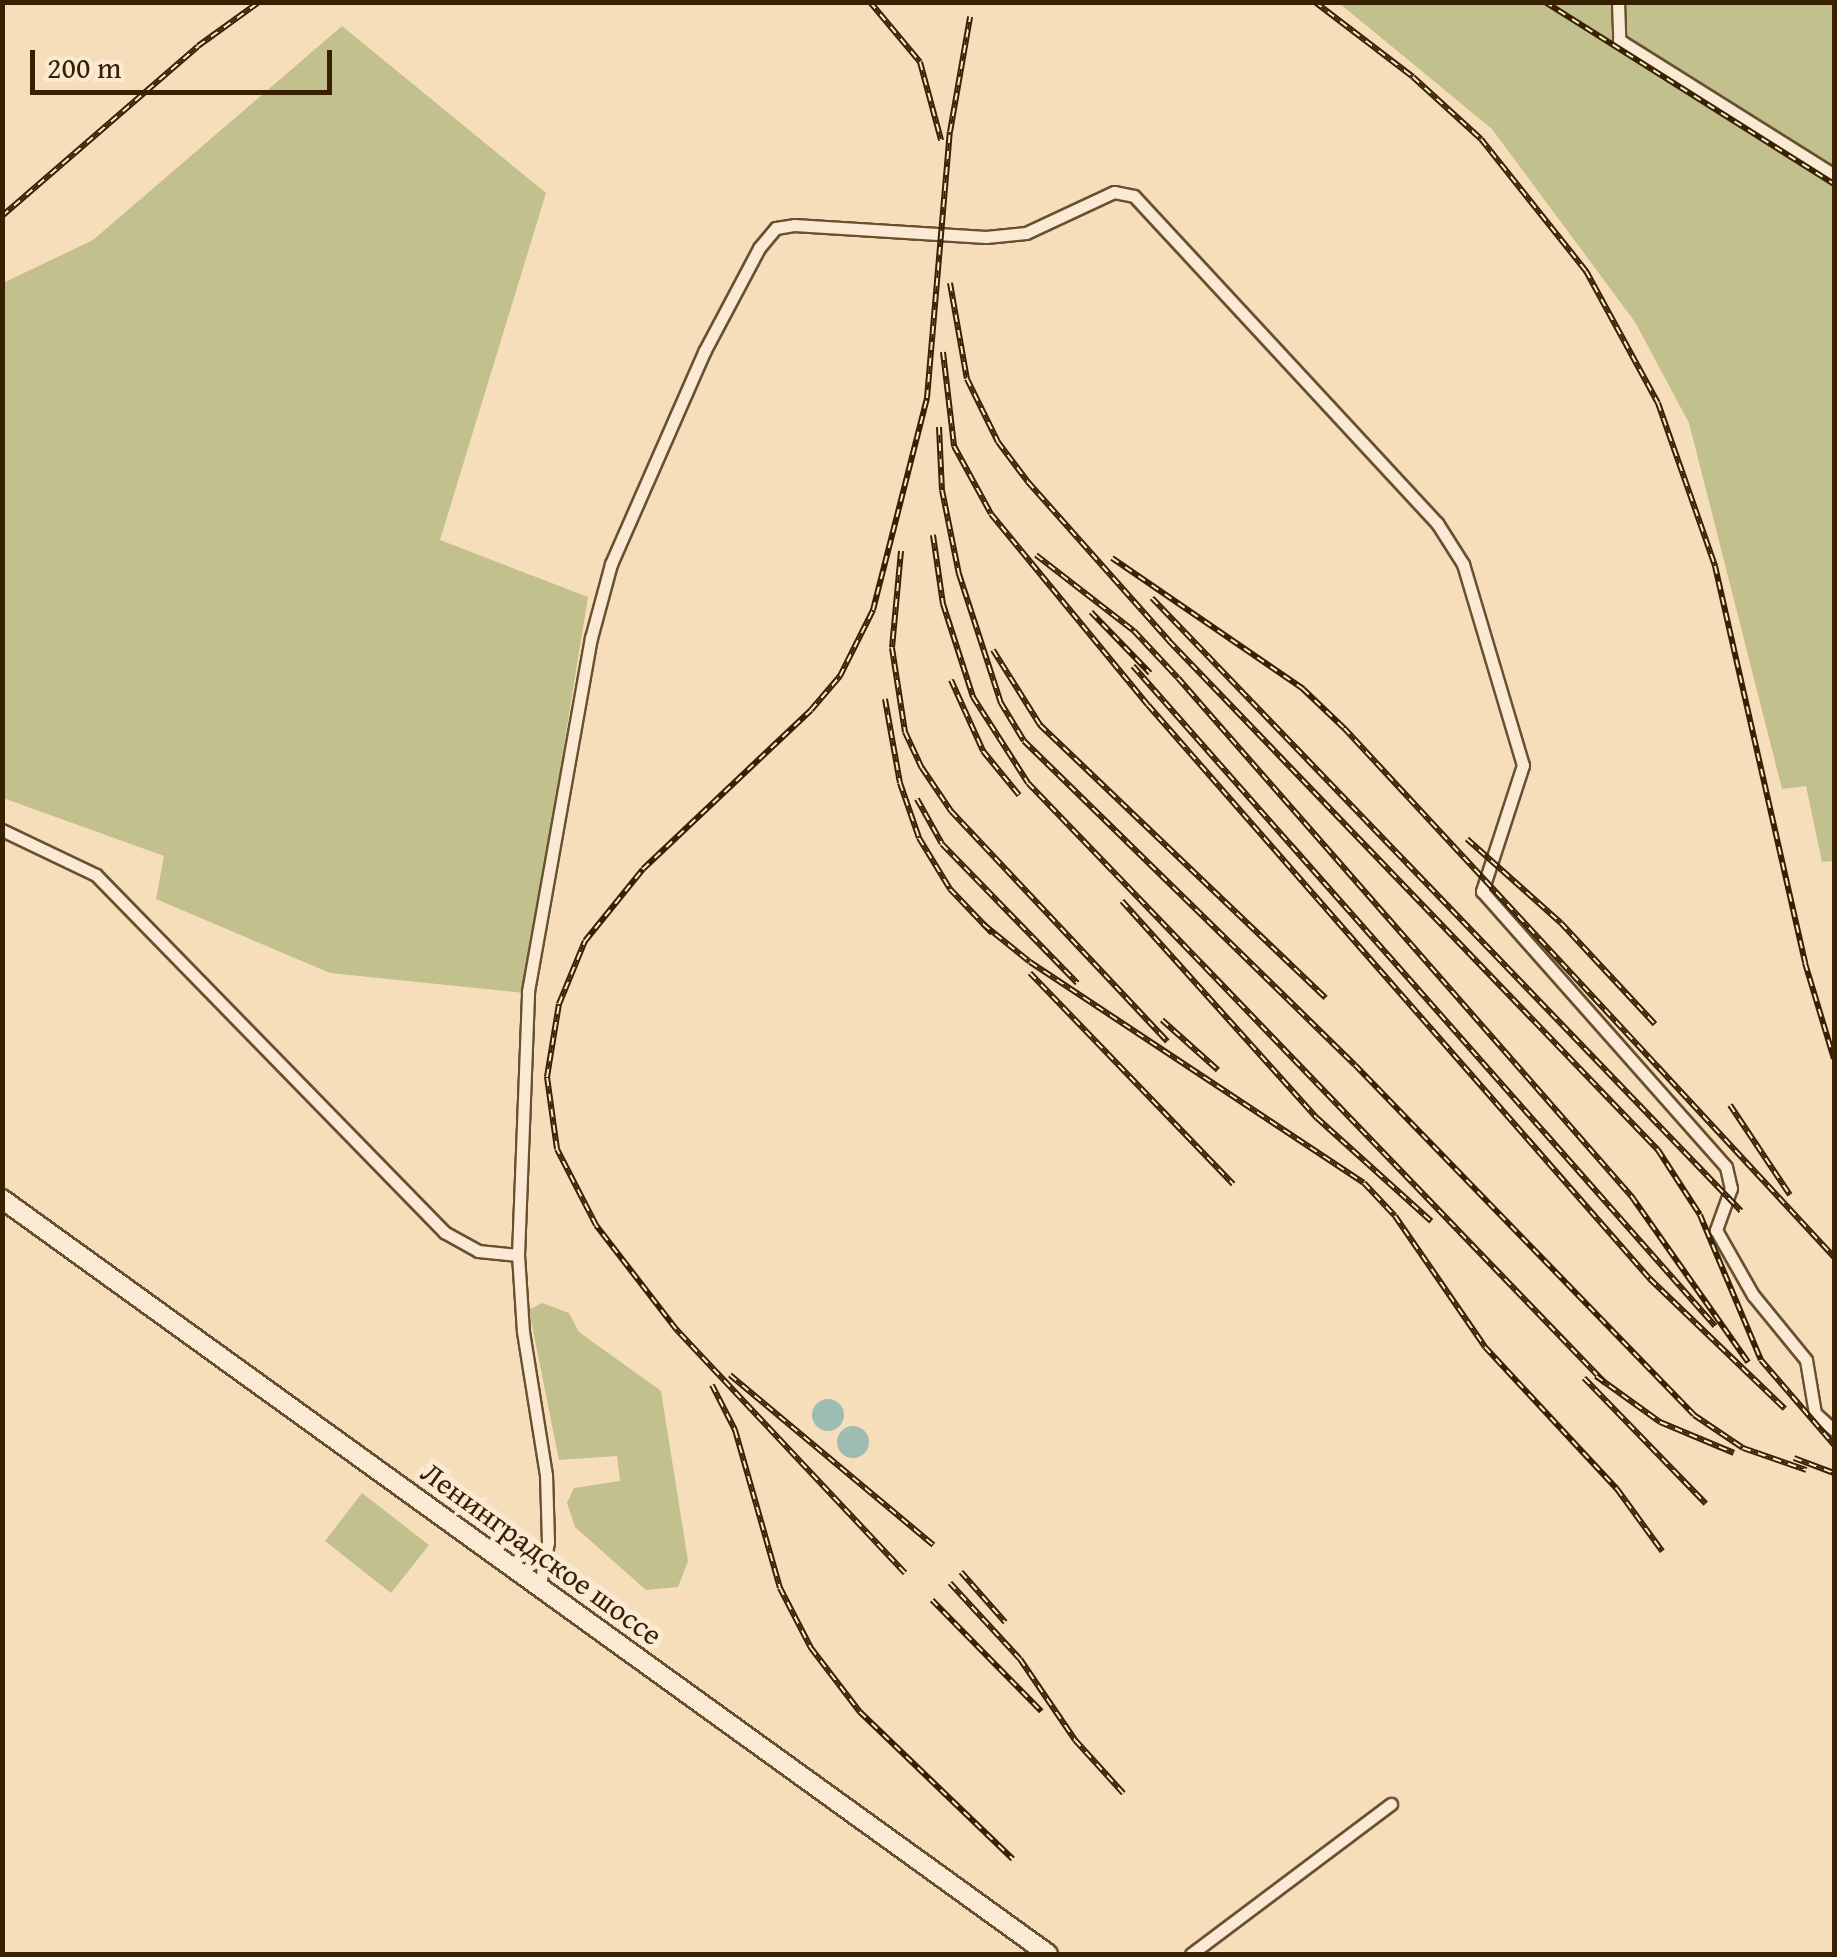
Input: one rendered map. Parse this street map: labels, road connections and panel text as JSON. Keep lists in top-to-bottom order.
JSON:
{
  "streets": {
    "main road": ["Ленинградское шоссе"]
  },
  "scale_bar": "200 m"
}
